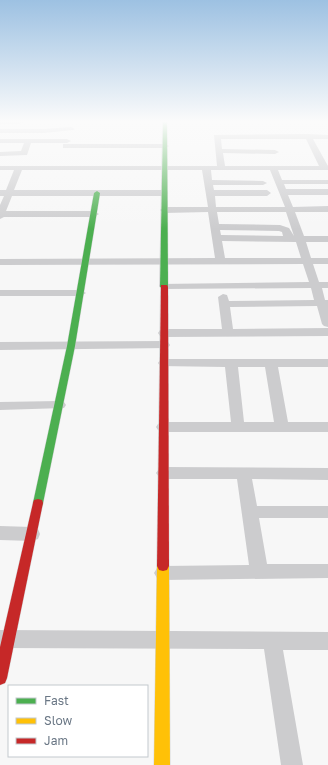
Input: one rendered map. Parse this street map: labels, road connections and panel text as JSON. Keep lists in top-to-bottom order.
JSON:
{
  "legend": ["Fast", "Slow", "Jam"]
}
